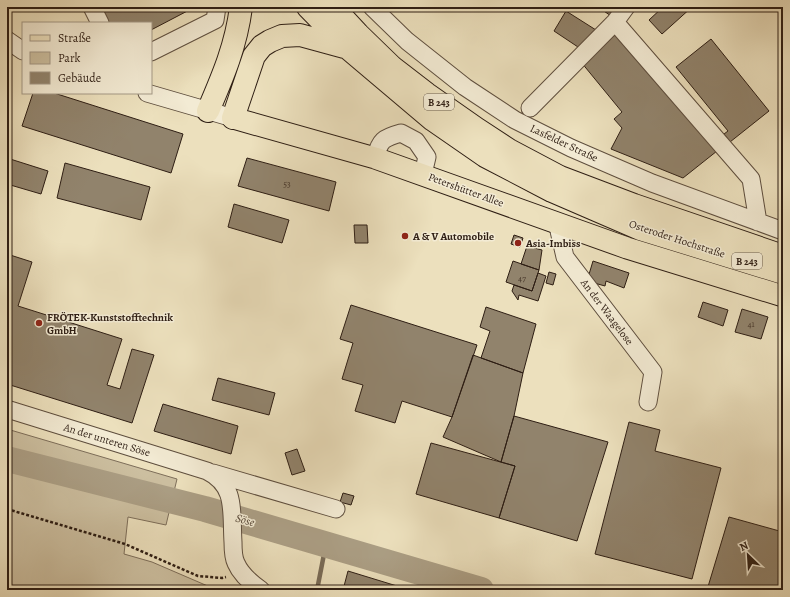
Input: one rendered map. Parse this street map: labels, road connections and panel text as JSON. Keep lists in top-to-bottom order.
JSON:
{
  "streets": {
    "highway": ["B 243", "Osteroder Hochstraße"],
    "main road": ["Petershütter Allee"],
    "street": ["Lasfelder Straße", "An der Waagelose", "An der unteren Söse"]
  },
  "crossings": [
    ["B 243", "Osteroder Hochstraße"],
    ["Petershütter Allee", "An der Waagelose"]
  ],
  "water": ["Söse"],
  "places": ["A & V Automobile", "Asia-Imbiss", "FRÖTEK-Kunststofftechnik GmbH"],
  "house_numbers": ["53", "47", "41"],
  "legend": ["Straße", "Park", "Gebäude"],
  "north": "top left"
}
